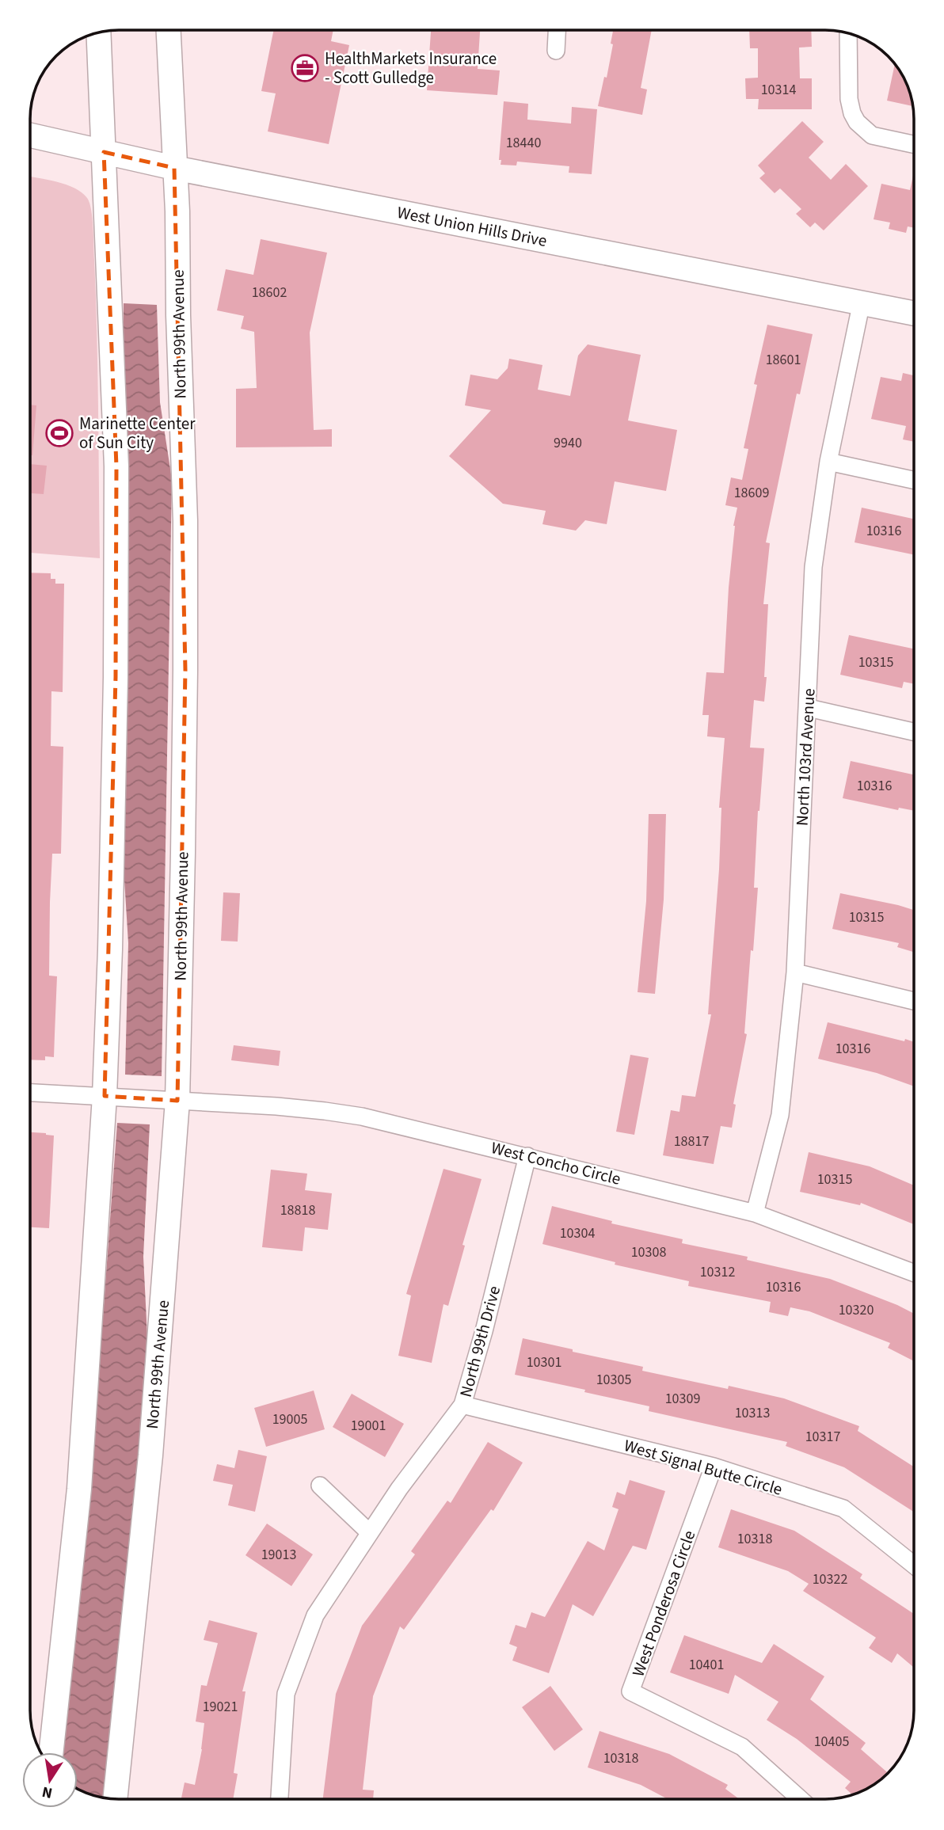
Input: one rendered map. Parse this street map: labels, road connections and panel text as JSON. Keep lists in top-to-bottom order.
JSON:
{
  "streets": {
    "main road": ["West Union Hills Drive", "North 99th Avenue"],
    "street": [
      "North 103rd Avenue",
      "West Concho Circle",
      "North 99th Drive",
      "West Signal Butte Circle",
      "West Ponderosa Circle"
    ]
  },
  "crossings": [
    ["West Union Hills Drive", "North 99th Avenue"],
    ["West Union Hills Drive", "North 103rd Avenue"],
    ["North 99th Avenue", "West Concho Circle"],
    ["North 103rd Avenue", "West Concho Circle"],
    ["West Concho Circle", "North 99th Drive"],
    ["North 99th Drive", "West Signal Butte Circle"],
    ["West Signal Butte Circle", "West Ponderosa Circle"]
  ],
  "places": {
    "office": ["HealthMarkets Insurance - Scott Gulledge"],
    "sports": ["Marinette Center of Sun City"]
  },
  "house_numbers": [
    "10314",
    "18440",
    "18602",
    "18601",
    "9940",
    "18609",
    "10316",
    "10315",
    "10316",
    "10315",
    "10316",
    "18817",
    "10315",
    "18818",
    "10304",
    "10308",
    "10312",
    "10316",
    "10320",
    "10301",
    "10305",
    "10309",
    "10313",
    "19005",
    "19001",
    "10317",
    "10318",
    "19013",
    "10322",
    "10401",
    "19021",
    "10405",
    "10318"
  ],
  "north": "bottom"
}
